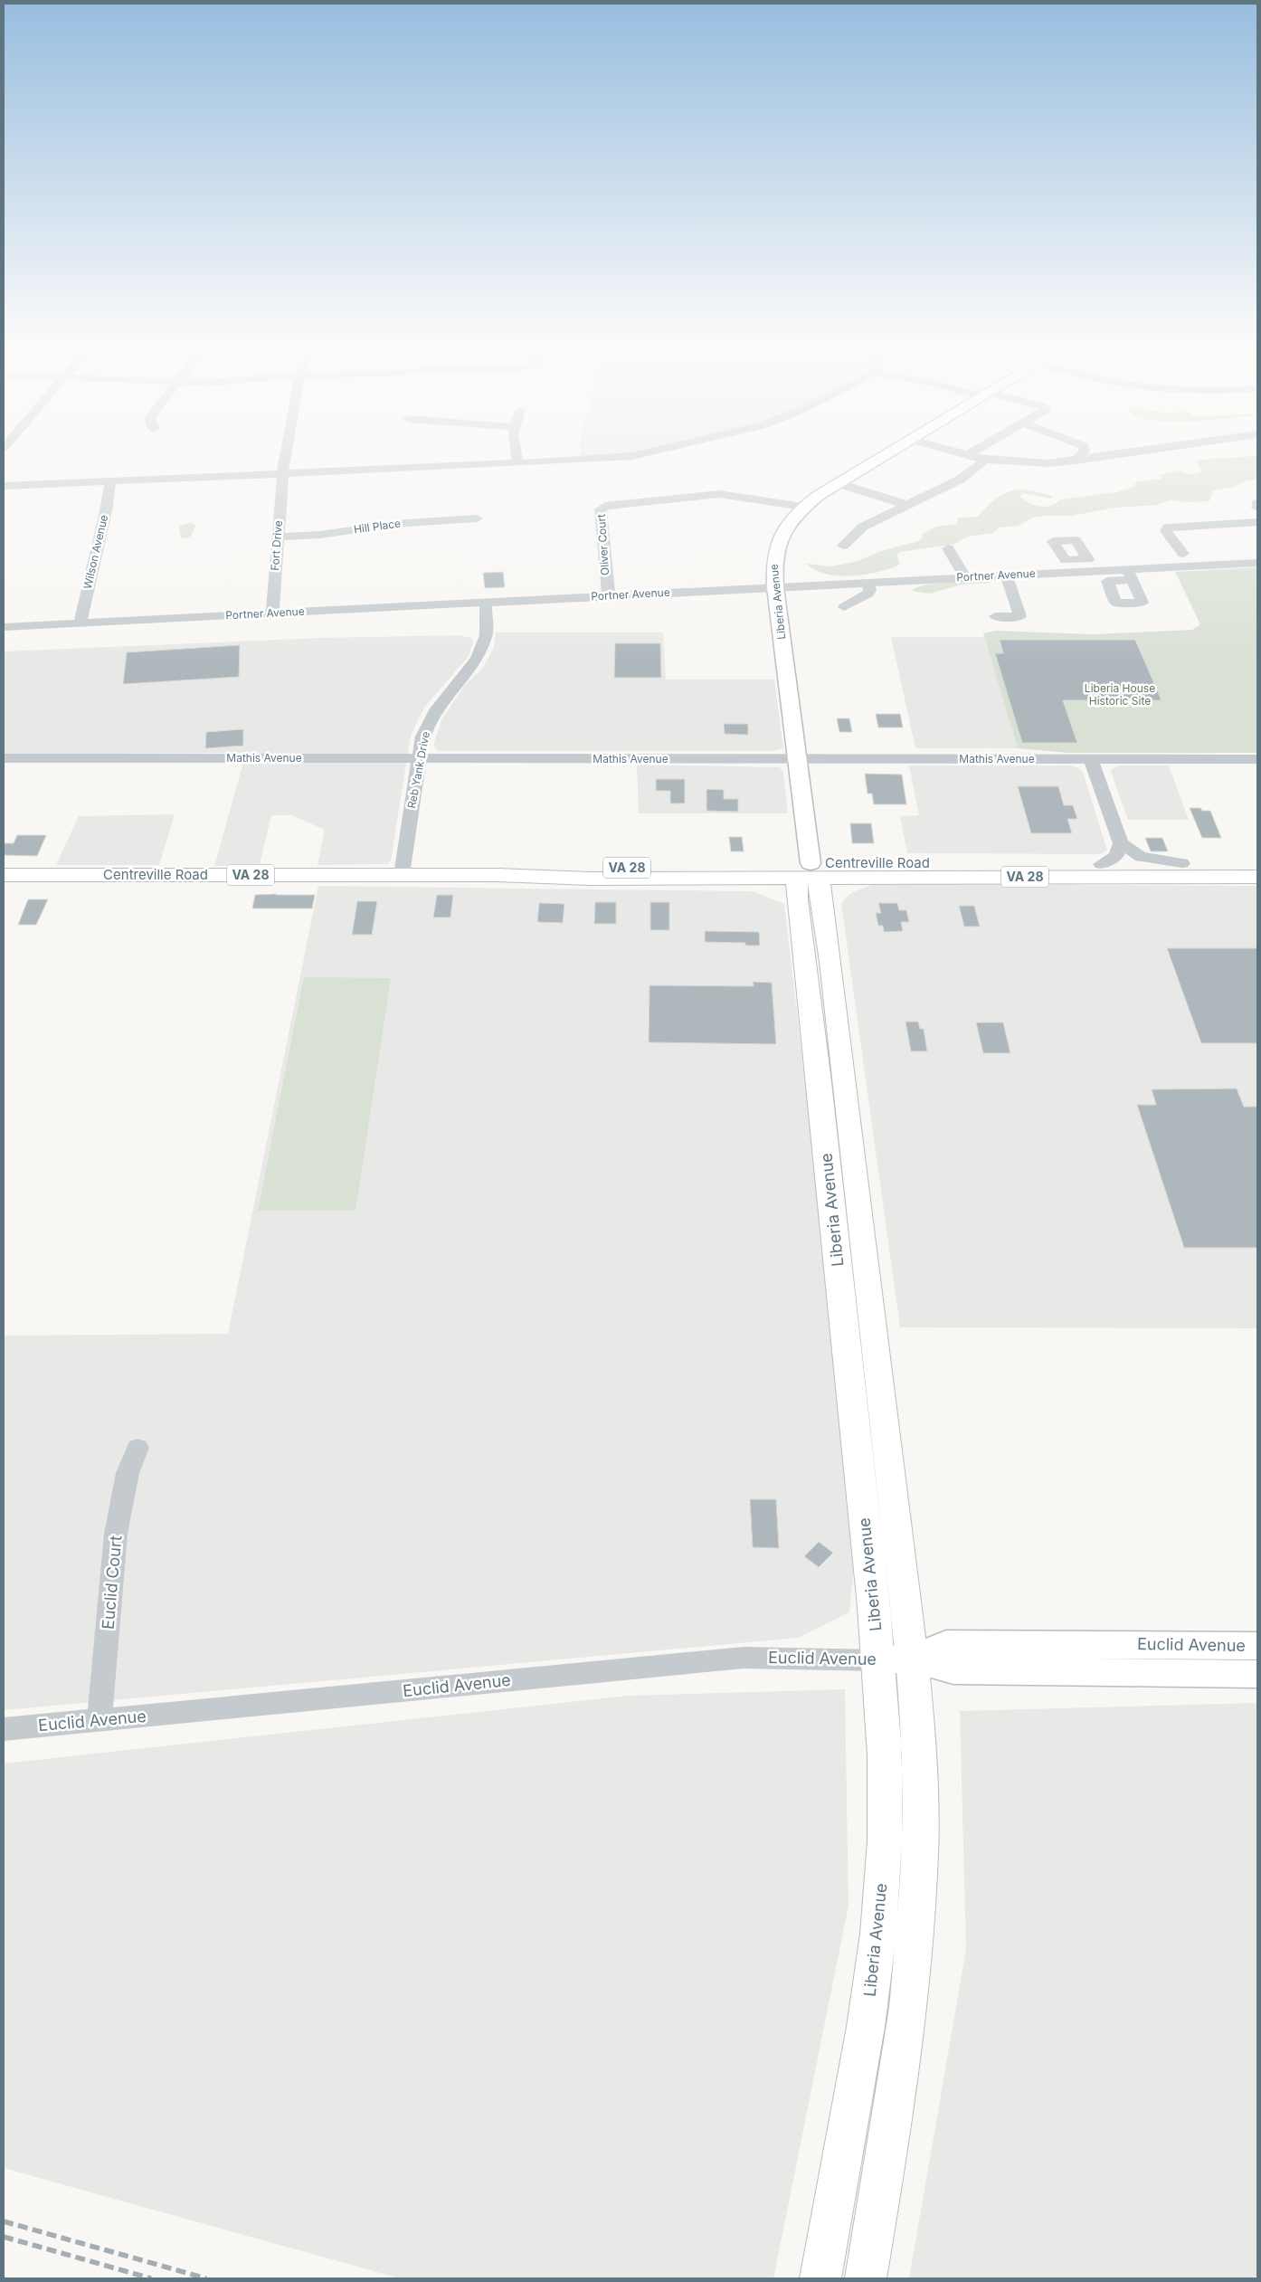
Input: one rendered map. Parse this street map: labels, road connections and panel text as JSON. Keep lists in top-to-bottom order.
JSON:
{
  "streets": {
    "highway": ["Liberia Avenue", "Centreville Road", "VA 28"],
    "main road": ["Euclid Avenue"],
    "street": [
      "Hill Place",
      "Oliver Court",
      "Fort Drive",
      "Wilson Avenue",
      "Portner Avenue",
      "Mathis Avenue",
      "Reb Yank Drive",
      "Euclid Court"
    ]
  },
  "crossings": [
    ["Hill Place", "Fort Drive"],
    ["Oliver Court", "Portner Avenue"],
    ["Oliver Court", "Liberia Avenue"],
    ["Fort Drive", "Portner Avenue"],
    ["Wilson Avenue", "Portner Avenue"],
    ["Portner Avenue", "Liberia Avenue"],
    ["Portner Avenue", "Reb Yank Drive"],
    ["Liberia Avenue", "Mathis Avenue"],
    ["Liberia Avenue", "Centreville Road"],
    ["Liberia Avenue", "Euclid Avenue"],
    ["Mathis Avenue", "Reb Yank Drive"],
    ["Reb Yank Drive", "Centreville Road"],
    ["Euclid Court", "Euclid Avenue"]
  ],
  "parks": ["Liberia House Historic Site"]
}
